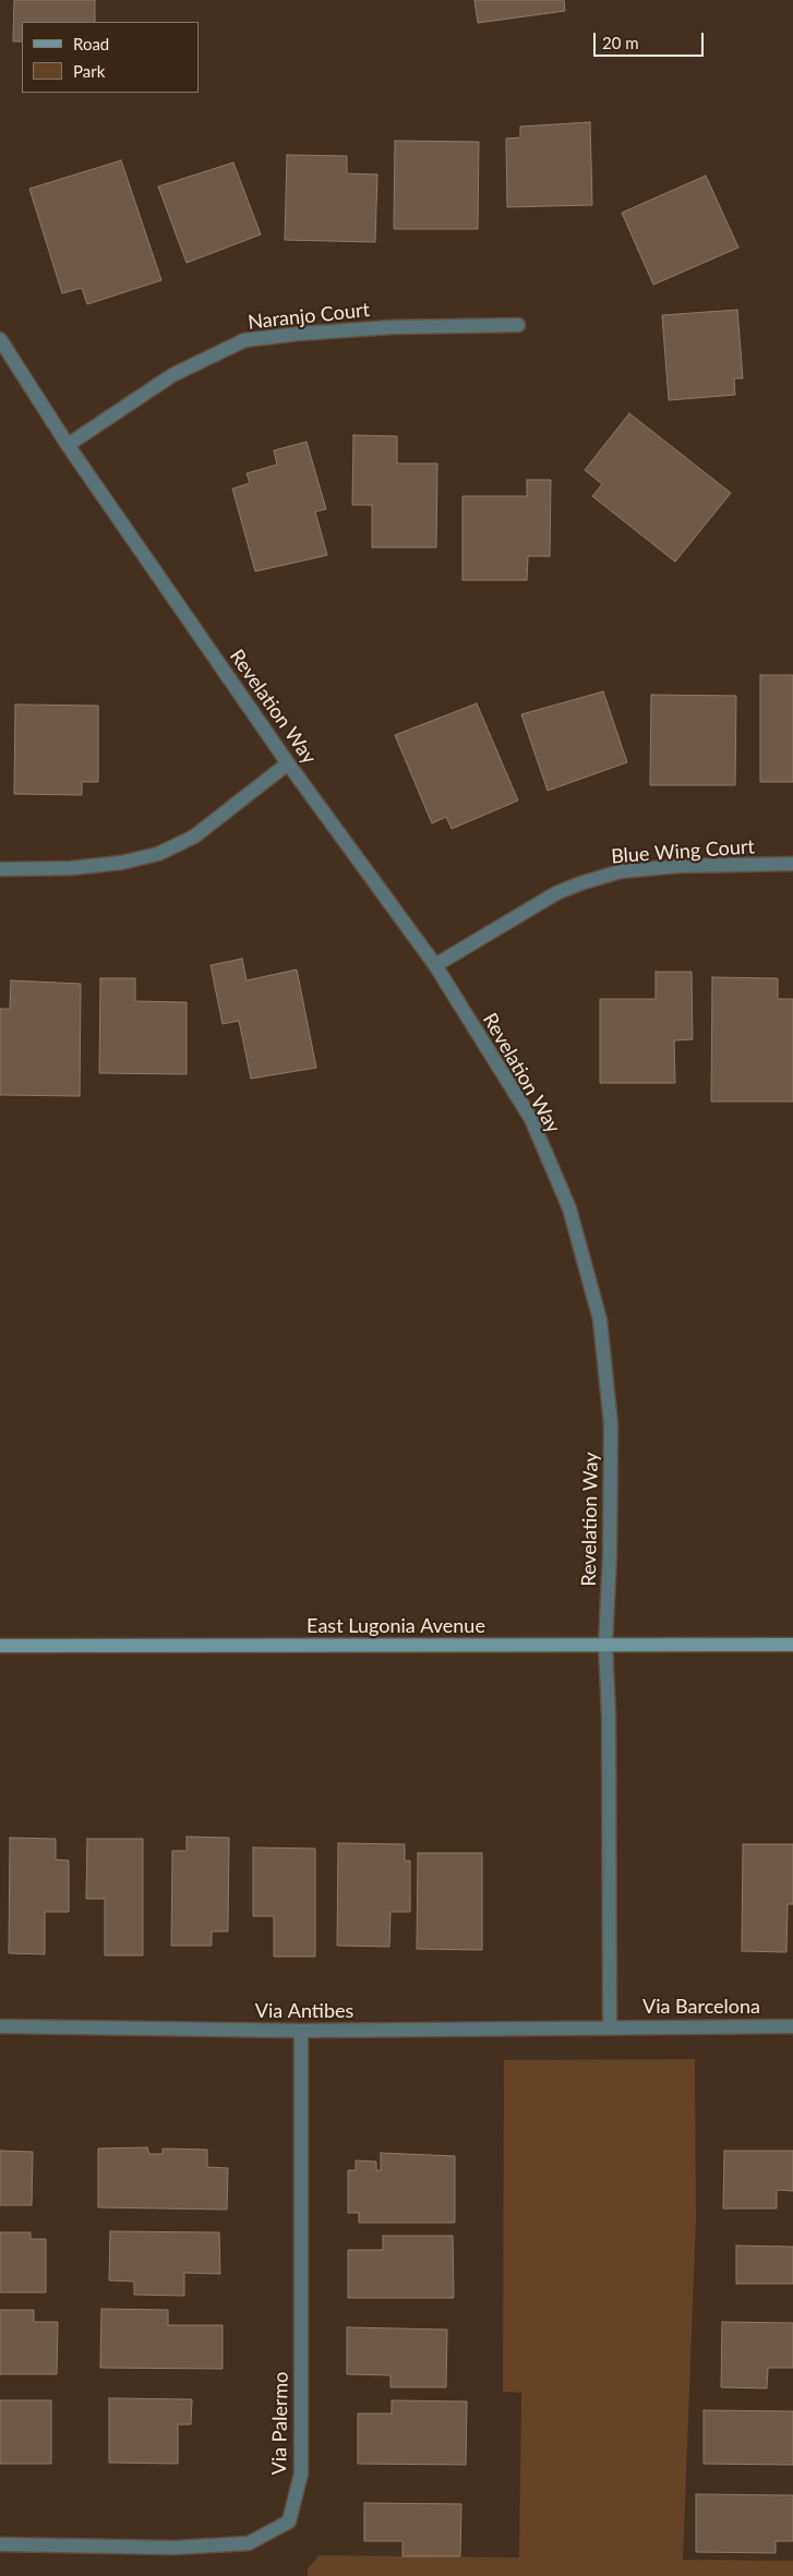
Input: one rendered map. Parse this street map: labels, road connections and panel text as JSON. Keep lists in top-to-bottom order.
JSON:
{
  "streets": {
    "main road": ["East Lugonia Avenue"],
    "street": [
      "Naranjo Court",
      "Revelation Way",
      "Blue Wing Court",
      "Via Barcelona",
      "Via Antibes",
      "Via Palermo"
    ]
  },
  "crossings": [
    ["Naranjo Court", "Revelation Way"],
    ["Revelation Way", "Blue Wing Court"],
    ["Revelation Way", "East Lugonia Avenue"],
    ["Revelation Way", "Via Barcelona"],
    ["Revelation Way", "Via Antibes"],
    ["Via Barcelona", "Via Antibes"],
    ["Via Antibes", "Via Palermo"]
  ],
  "legend": ["Road", "Park"],
  "scale_bar": "20 m"
}
